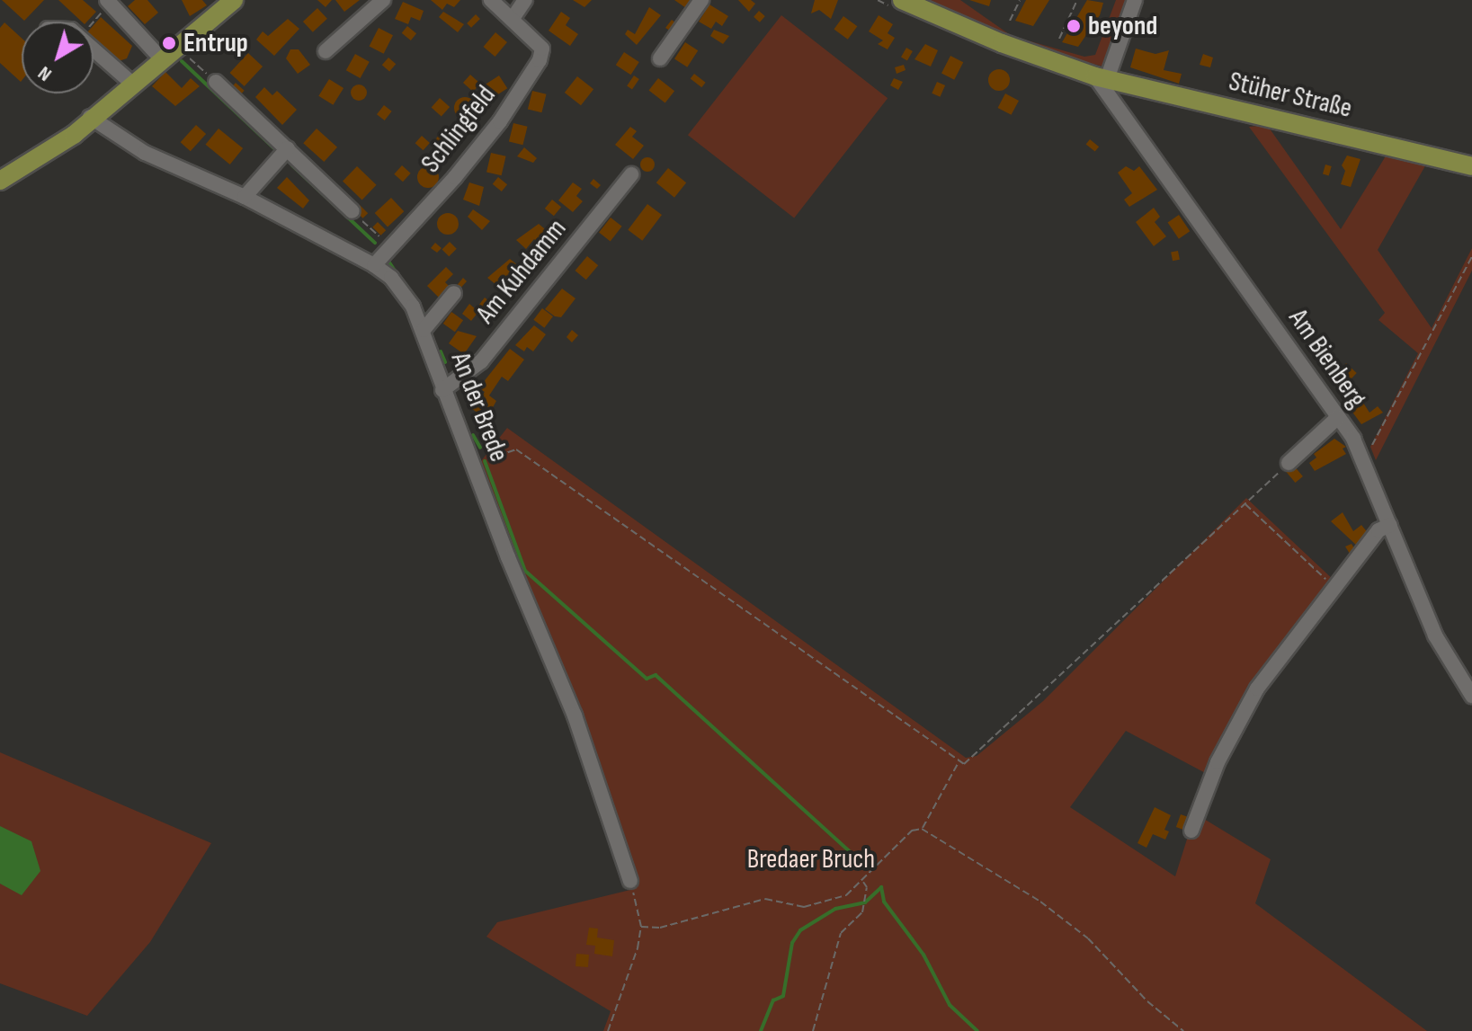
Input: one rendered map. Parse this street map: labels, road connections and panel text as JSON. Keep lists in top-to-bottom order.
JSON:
{
  "streets": {
    "main road": ["Stüher Straße"],
    "street": [
      "Schlingfeld",
      "Am Kuhdamm",
      "Am Bienberg",
      "An der Brede"
    ]
  },
  "crossings": [
    ["Stüher Straße", "Am Bienberg"],
    ["Schlingfeld", "An der Brede"],
    ["Am Kuhdamm", "An der Brede"]
  ],
  "parks": ["Bredaer Bruch"],
  "places": ["beyond", "Entrup"],
  "north": "bottom left"
}
